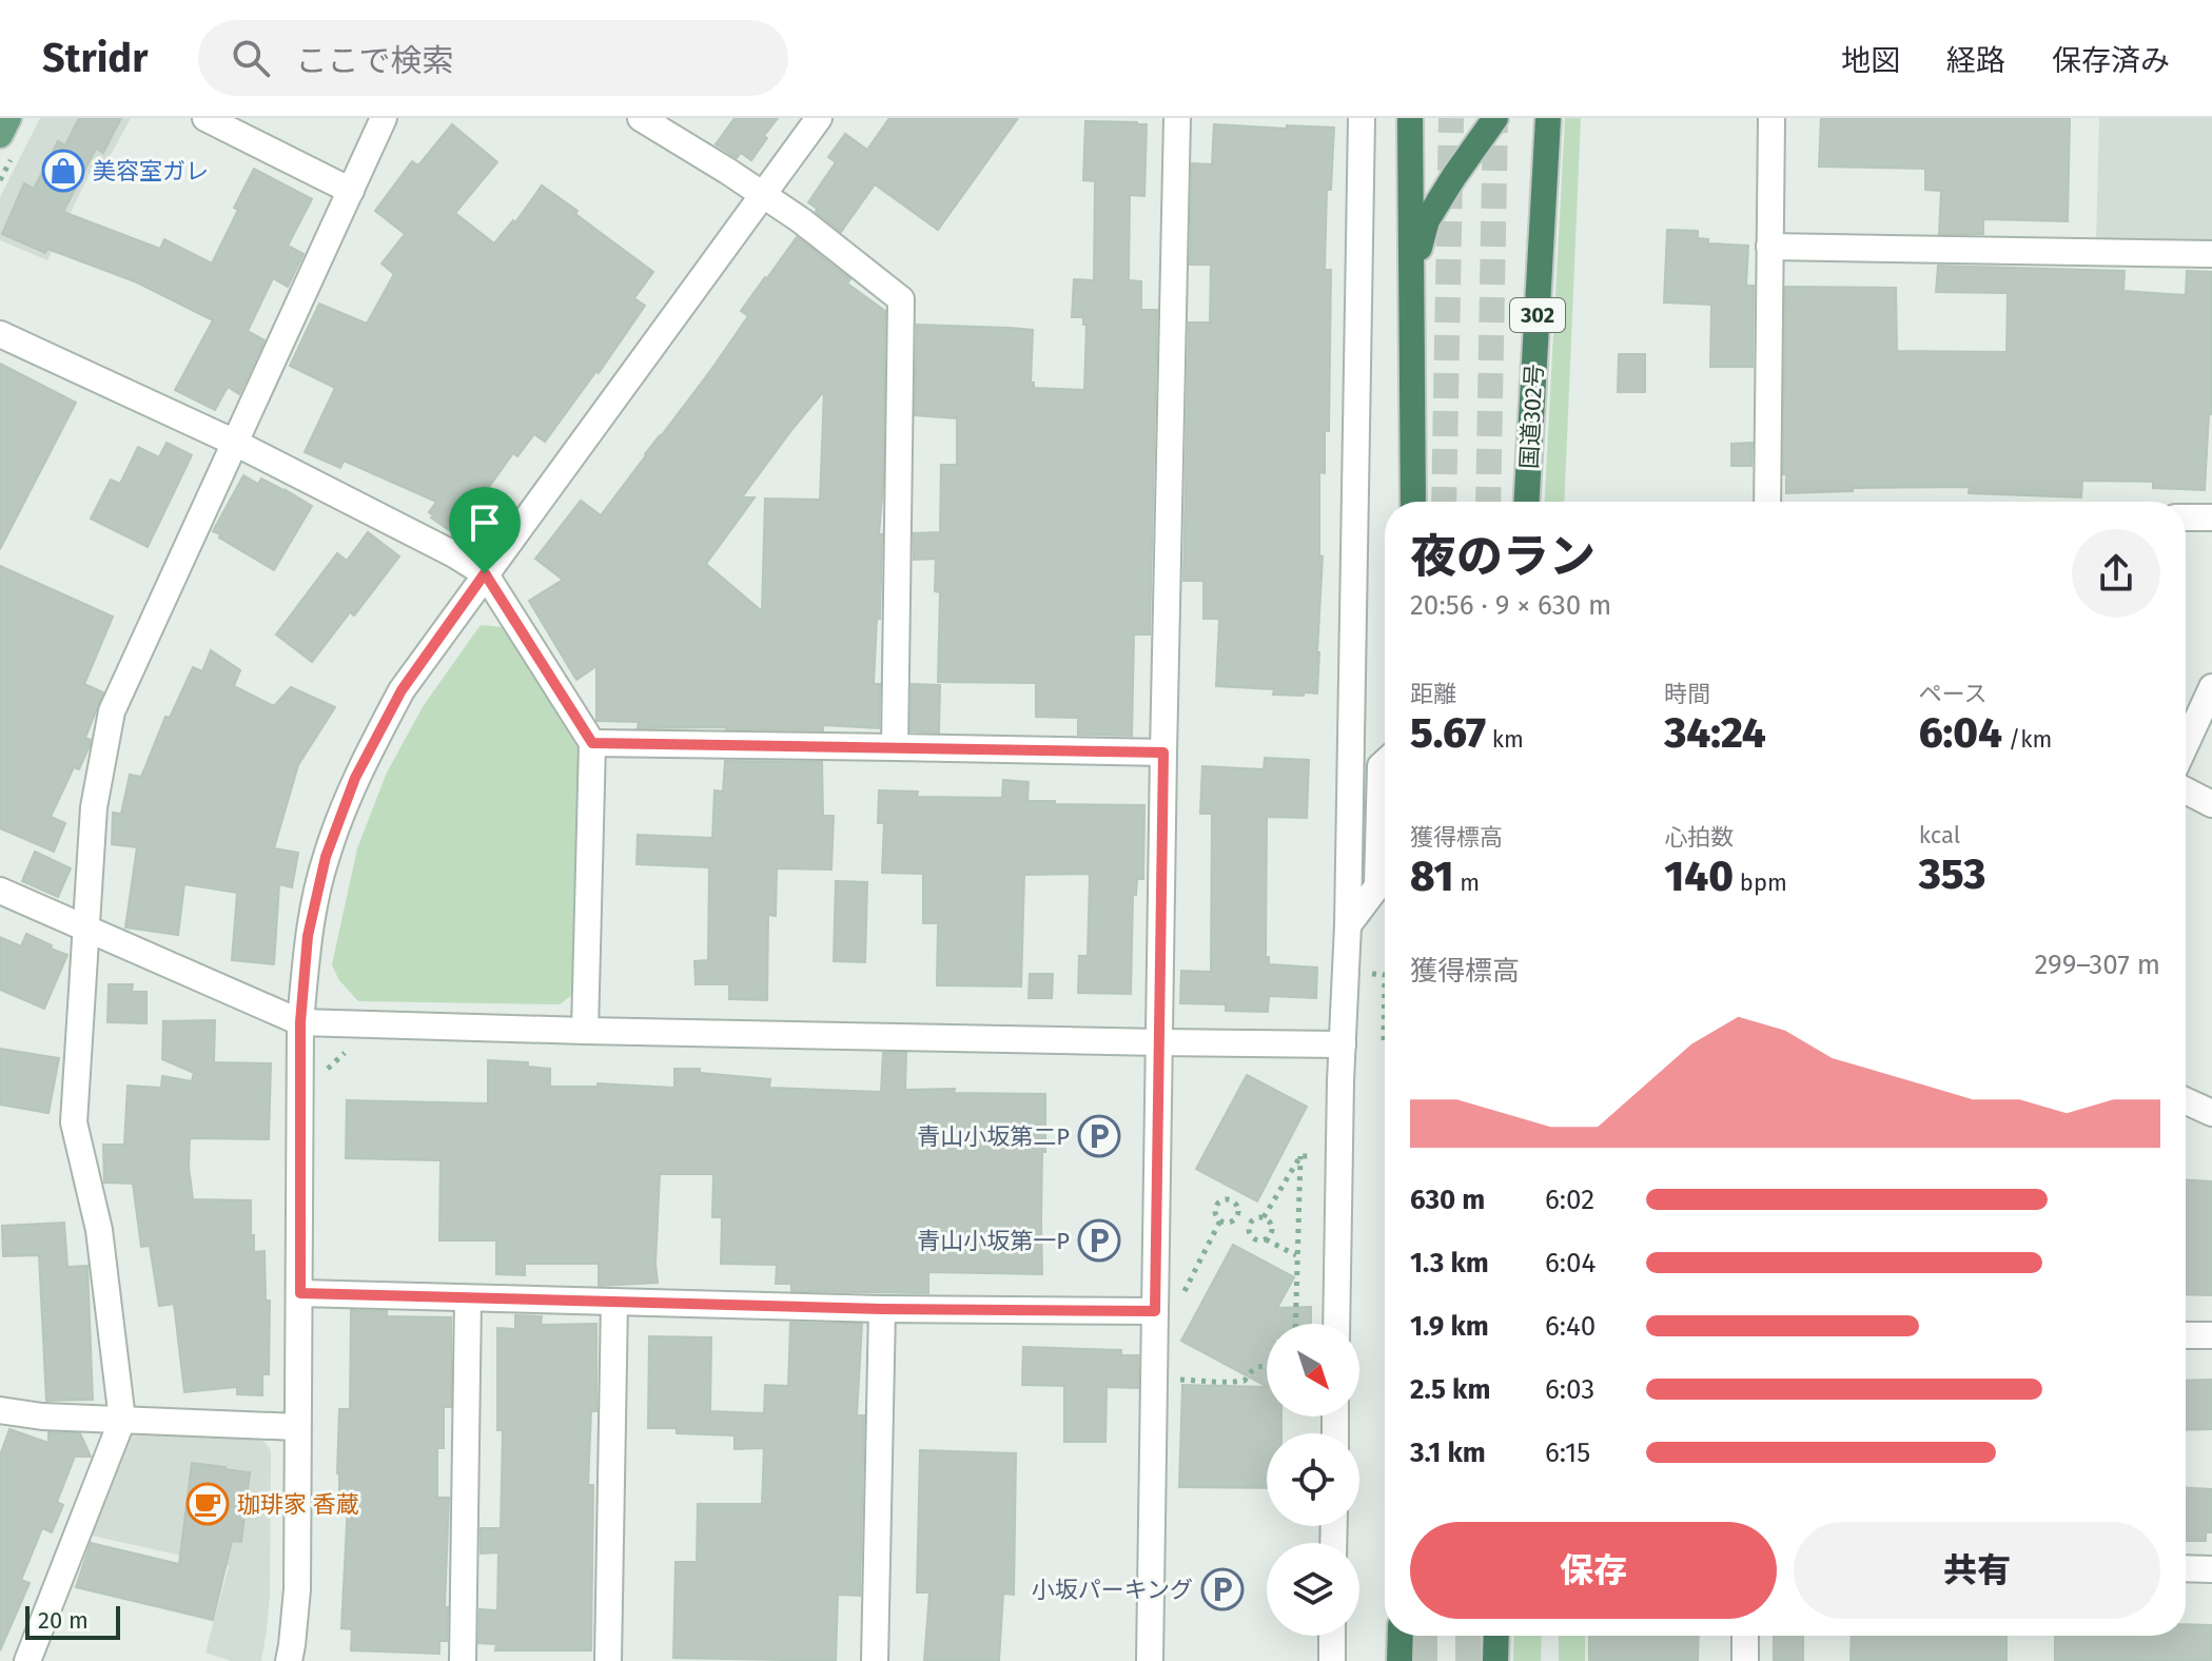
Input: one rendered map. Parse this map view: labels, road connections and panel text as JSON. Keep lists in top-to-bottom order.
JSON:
{
  "streets": {
    "highway": ["302", "国道302号"]
  },
  "places": {
    "shop": ["美容室ガレ"],
    "parking": ["青山小坂第二P", "青山小坂第一P", "小坂パーキング"],
    "cafe": ["珈琲家 香蔵"]
  },
  "scale_bar": "20 m",
  "north": "bottom right",
  "page": {
    "header": "Stridr",
    "search": "ここで検索",
    "nav": ["地図", "経路", "保存済み"],
    "heading": ["夜のラン", "20:56 · 9 × 630 m"],
    "stats": [
      ["距離", "5.67 km"],
      ["時間", "34:24"],
      ["ペース", "6:04 /km"],
      ["獲得標高", "81 m"],
      ["心拍数", "140 bpm"],
      ["kcal", "353"]
    ],
    "chart": ["獲得標高", "299–307 m"],
    "list": [
      {
        "name": "630 m",
        "note": "6:02"
      },
      {
        "name": "1.3 km",
        "note": "6:04"
      },
      {
        "name": "1.9 km",
        "note": "6:40"
      },
      {
        "name": "2.5 km",
        "note": "6:03"
      },
      {
        "name": "3.1 km",
        "note": "6:15"
      }
    ],
    "buttons": ["保存", "共有"],
    "scale": "20 m"
  }
}
